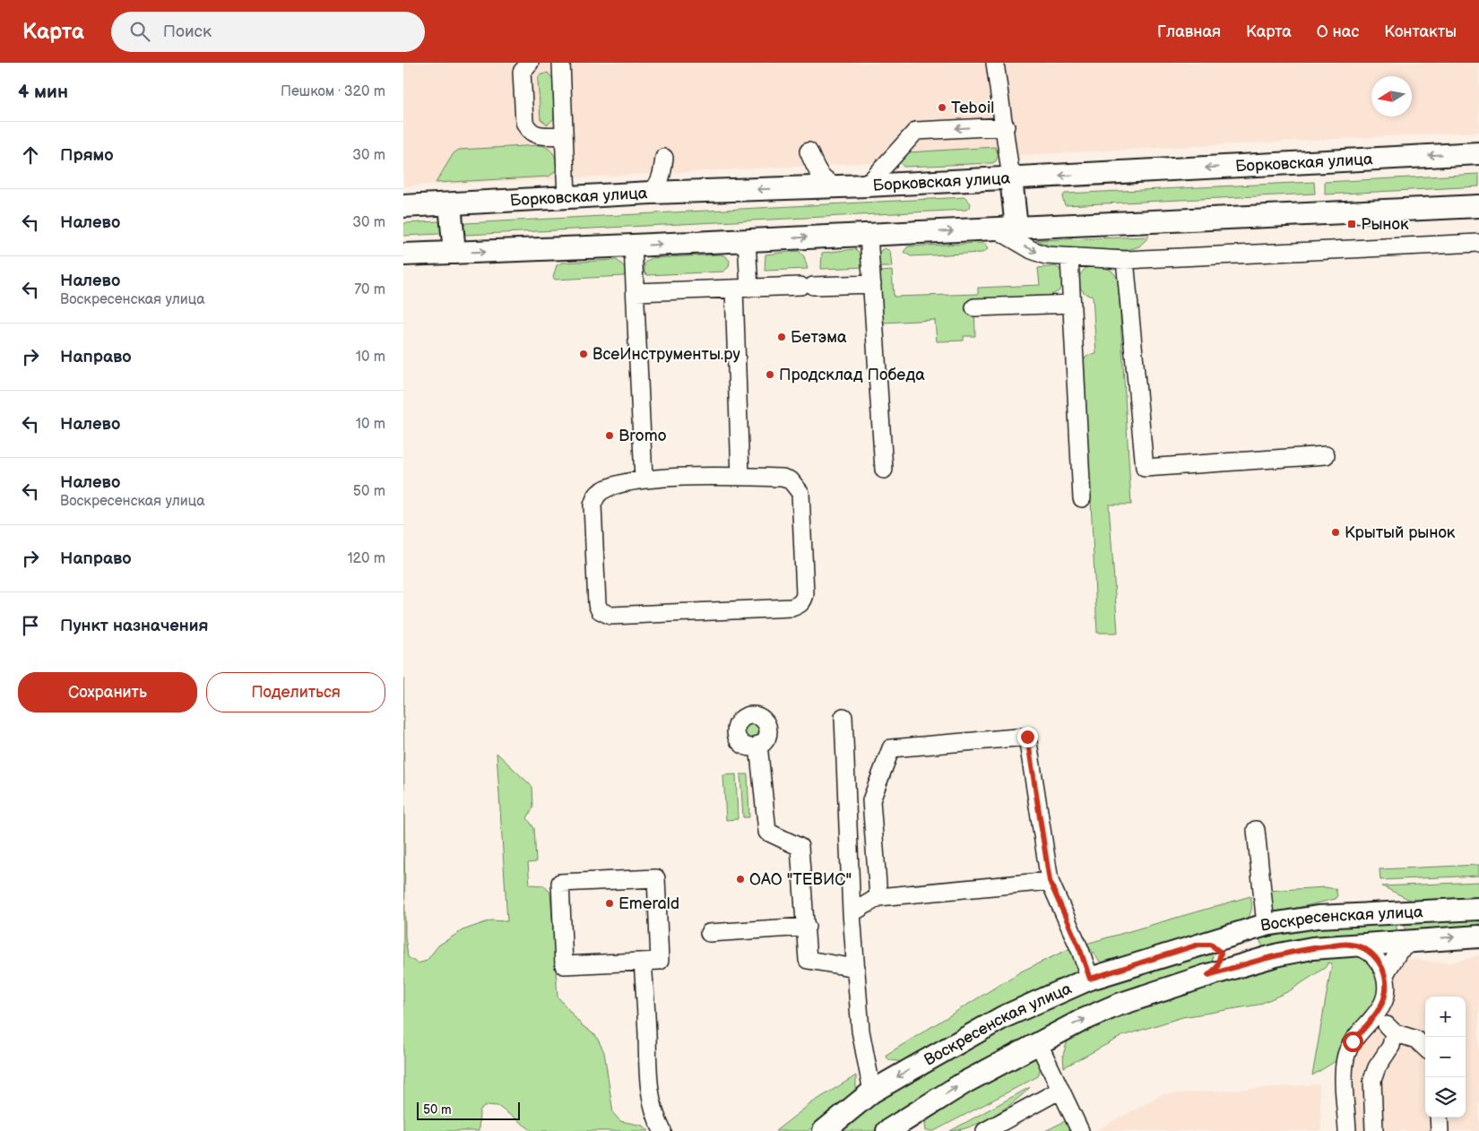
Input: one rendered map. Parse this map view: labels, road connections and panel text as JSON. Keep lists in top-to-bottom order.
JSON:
{
  "streets": {
    "main road": ["Борковская улица", "Воскресенская улица"]
  },
  "places": {
    "other": [
      "Teboil",
      "Бетэма",
      "ВсеИнструменты.ру",
      "Продсклад Победа",
      "Bromo",
      "Крытый рынок",
      "ОАО \"ТЕВИС\"",
      "Emerald"
    ],
    "transit": ["Рынок"]
  },
  "scale_bar": "50 m",
  "north": "left",
  "page": {
    "header": "Карта",
    "search": "Поиск",
    "nav": [
      "Главная",
      "Карта",
      "О нас",
      "Контакты"
    ],
    "heading": ["4 мин", "Пешком · 320 m"],
    "list": [
      ["Прямо", "30 m"],
      ["Налево", "30 m"],
      ["Налево", "Воскресенская улица", "70 m"],
      ["Направо", "10 m"],
      ["Налево", "10 m"],
      ["Налево", "Воскресенская улица", "50 m"],
      ["Направо", "120 m"],
      "Пункт назначения"
    ],
    "buttons": ["Сохранить", "Поделиться"],
    "map_buttons": ["+", "−"],
    "scale": "50 m"
  }
}
